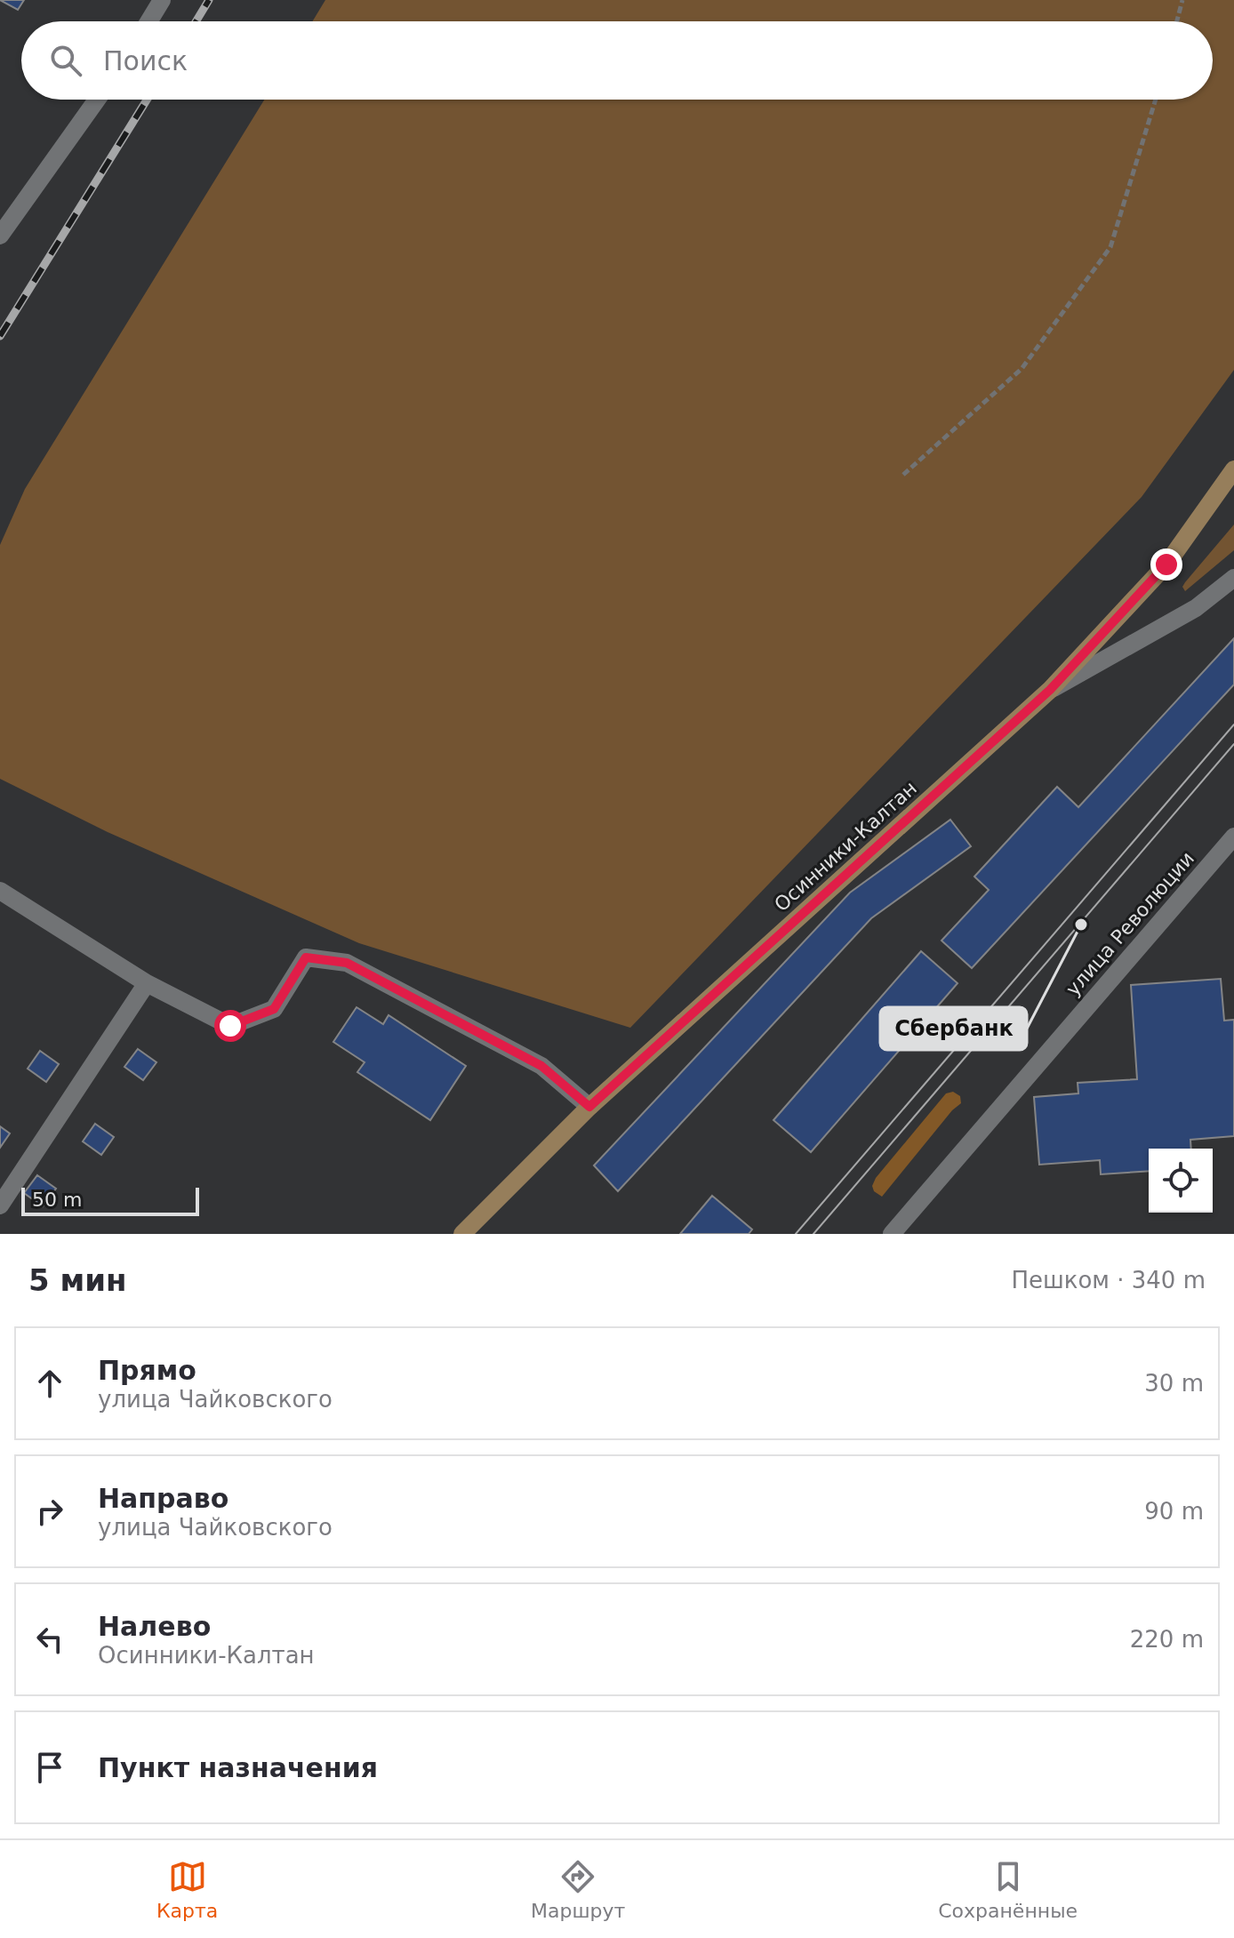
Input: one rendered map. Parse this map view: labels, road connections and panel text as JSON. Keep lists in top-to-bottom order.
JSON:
{
  "streets": {
    "main road": ["Осинники-Калтан"],
    "street": ["улица Революции"]
  },
  "places": ["Сбербанк"],
  "scale_bar": "50 m",
  "page": {
    "search": "Поиск",
    "scale": "50 m",
    "heading": ["5 мин", "Пешком · 340 m"],
    "list": [
      ["Прямо", "улица Чайковского", "30 m"],
      ["Направо", "улица Чайковского", "90 m"],
      ["Налево", "Осинники-Калтан", "220 m"],
      "Пункт назначения"
    ],
    "nav": ["Карта", "Маршрут", "Сохранённые"]
  }
}
